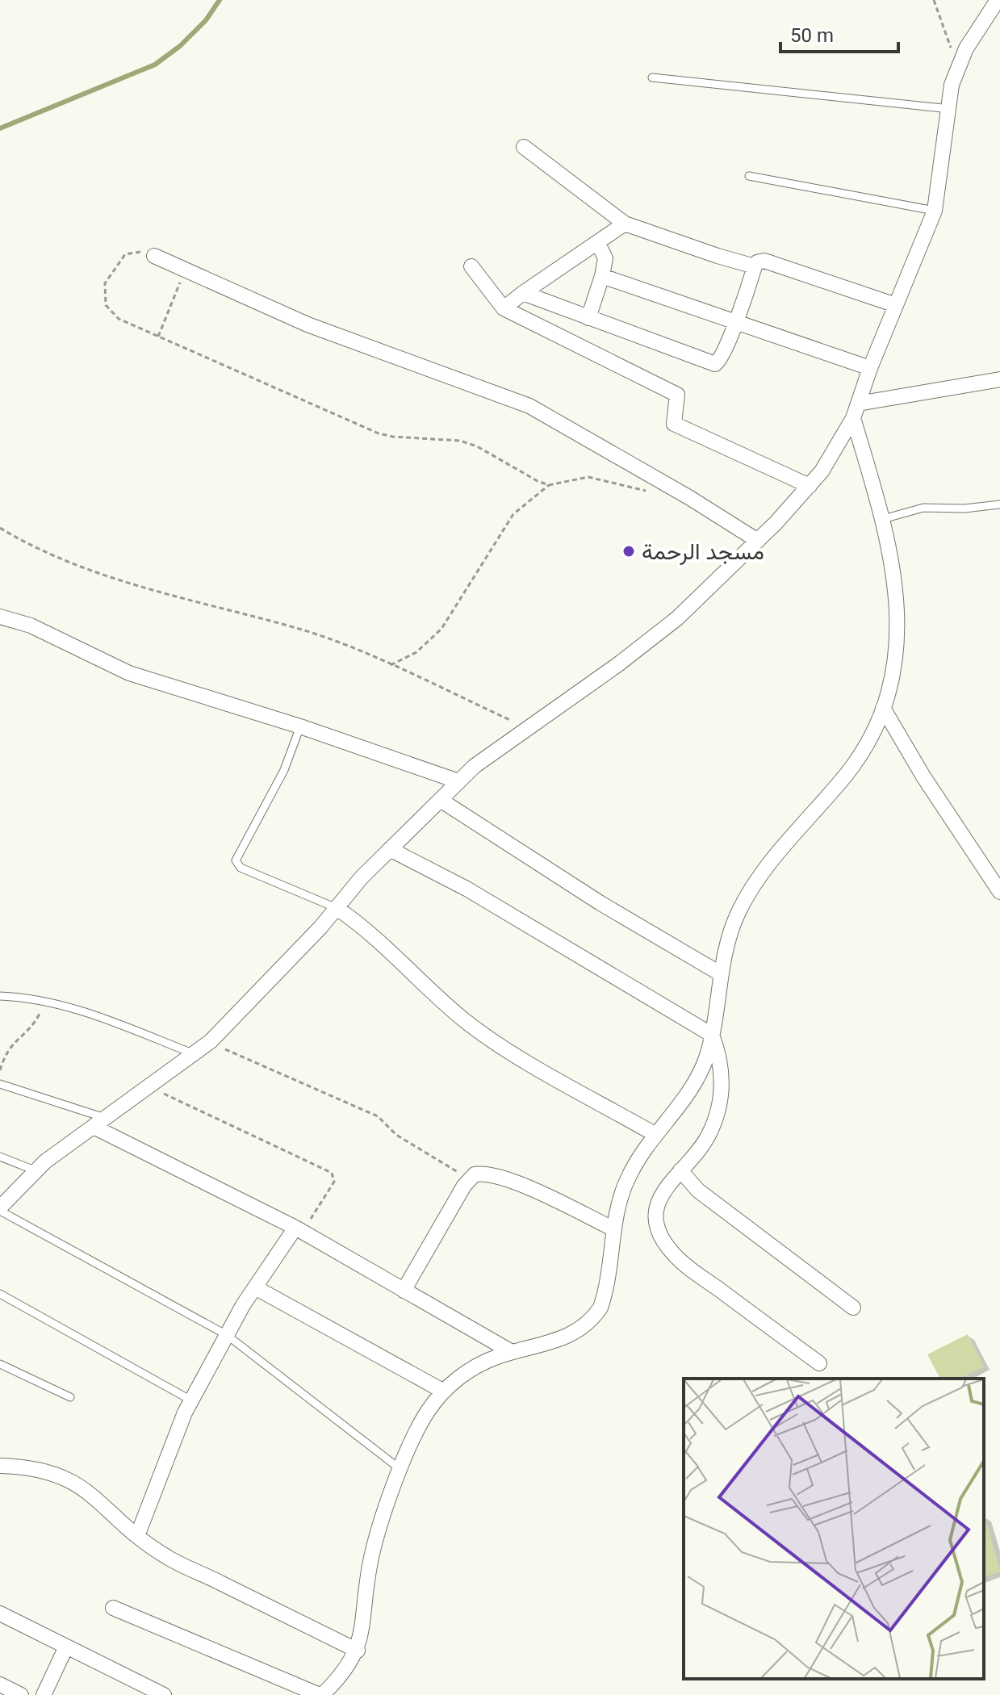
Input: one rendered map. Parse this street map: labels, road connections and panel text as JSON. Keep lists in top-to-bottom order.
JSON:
{
  "places": ["مسجد الرحمة"],
  "scale_bar": "50 m"
}
